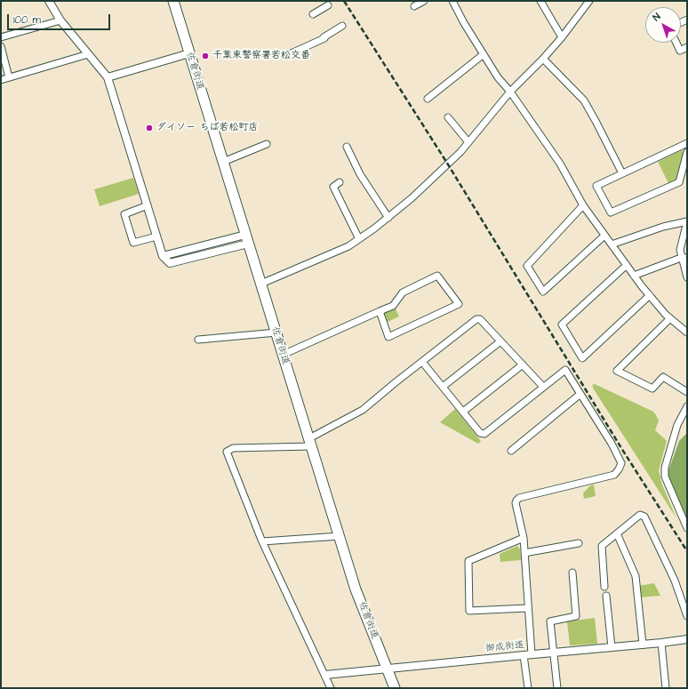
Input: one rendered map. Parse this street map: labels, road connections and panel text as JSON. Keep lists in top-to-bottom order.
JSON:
{
  "streets": {
    "main road": ["佐倉街道"],
    "street": ["御成街道"]
  },
  "crossings": [
    ["佐倉街道", "御成街道"]
  ],
  "places": ["千葉東警察署若松交番", "ダイソー ちば若松町店"],
  "scale_bar": "100 m",
  "north": "top left"
}
